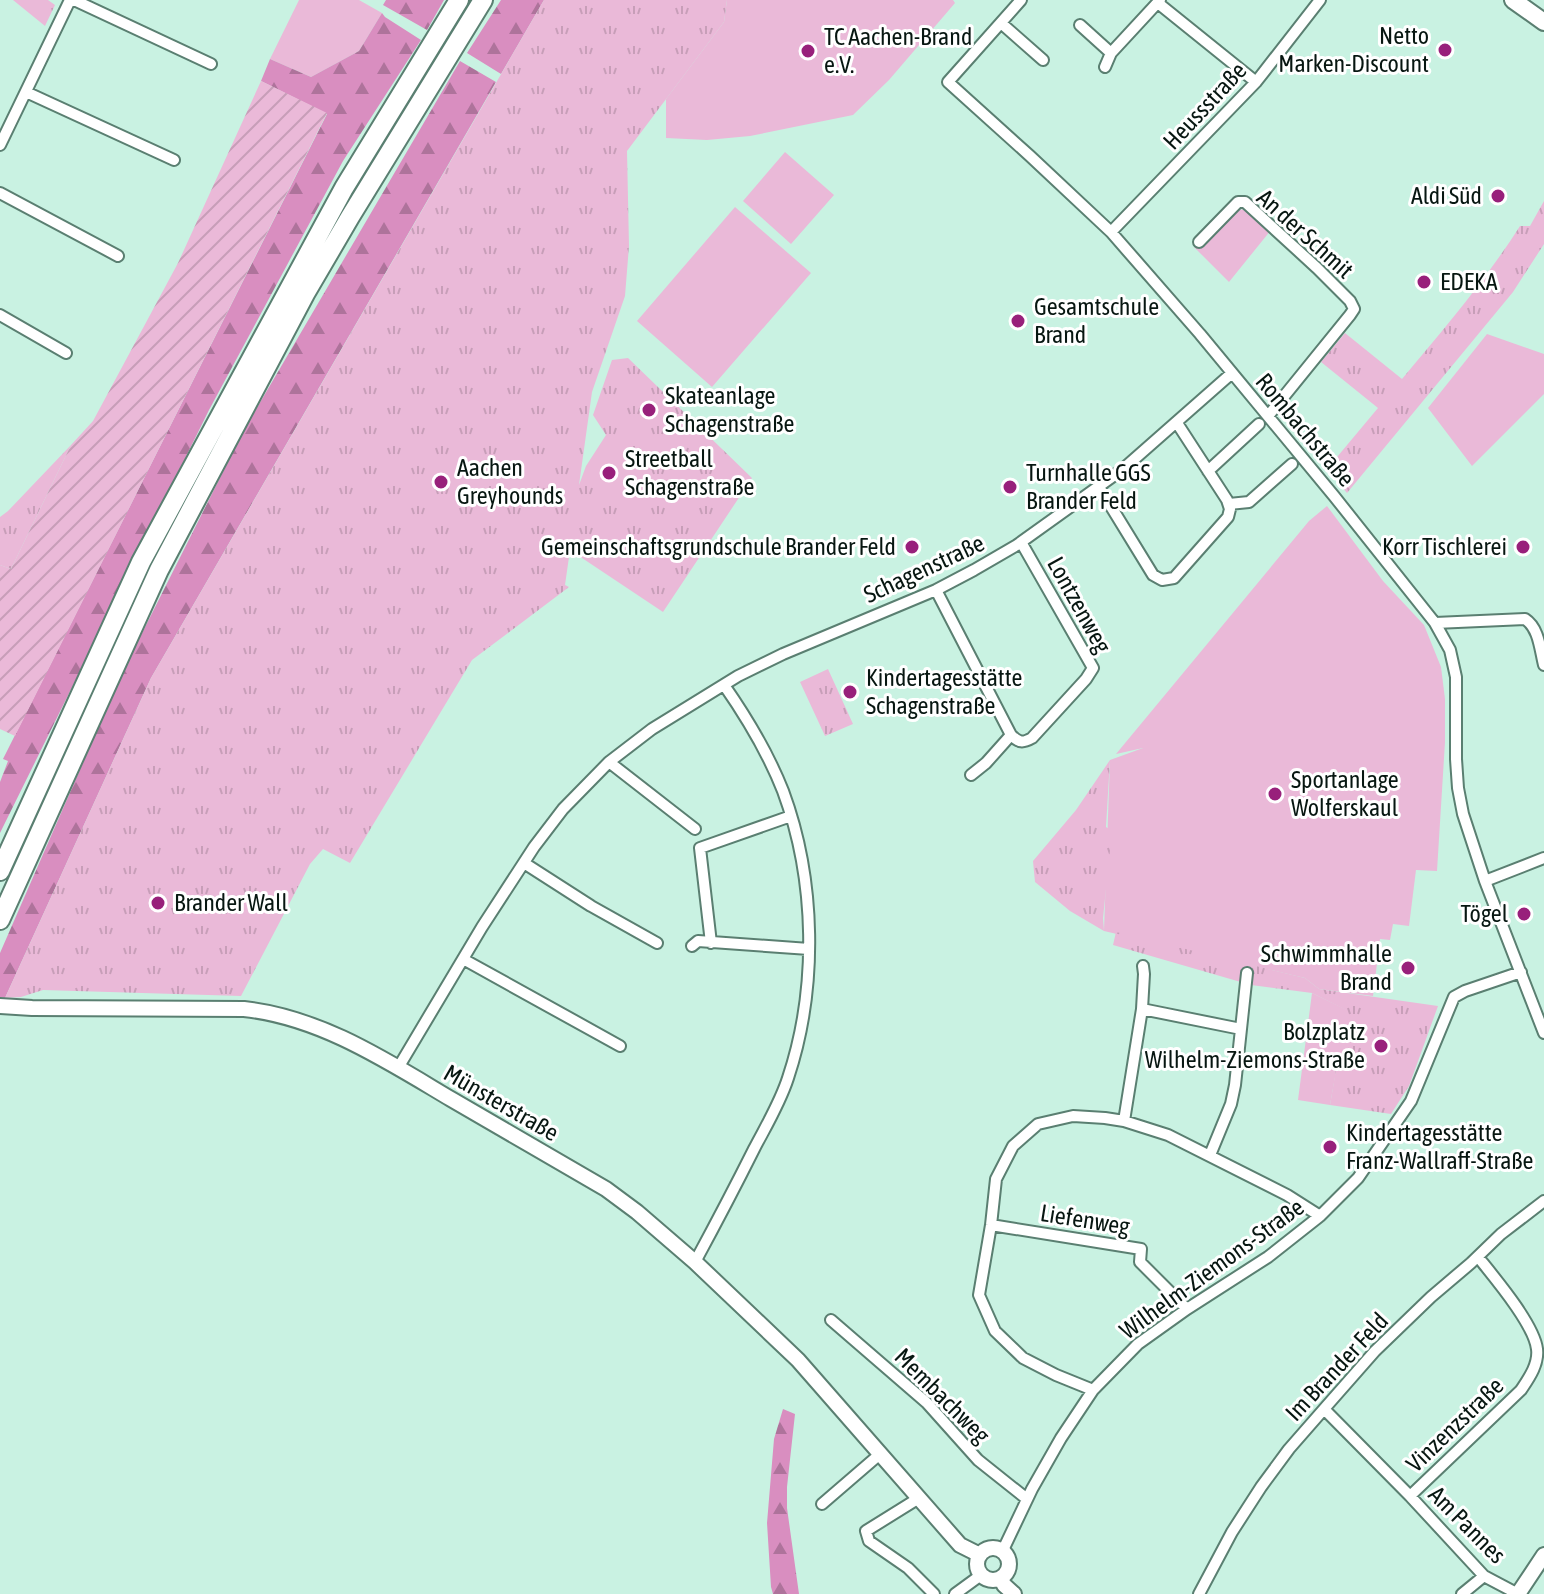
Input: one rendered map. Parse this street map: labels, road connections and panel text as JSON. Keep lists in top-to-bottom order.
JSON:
{
  "streets": {
    "street": [
      "Heussstraße",
      "An der Schmit",
      "Rombachstraße",
      "Schagenstraße",
      "Lontzenweg",
      "Münsterstraße",
      "Liefenweg",
      "Wilhelm-Ziemons-Straße",
      "Im Brander Feld",
      "Membachweg",
      "Vinzenzstraße",
      "Am Pannes"
    ]
  },
  "crossings": [
    ["Heussstraße", "Rombachstraße"],
    ["An der Schmit", "Rombachstraße"],
    ["Rombachstraße", "Schagenstraße"],
    ["Rombachstraße", "Wilhelm-Ziemons-Straße"],
    ["Schagenstraße", "Lontzenweg"],
    ["Schagenstraße", "Münsterstraße"],
    ["Münsterstraße", "Wilhelm-Ziemons-Straße"],
    ["Liefenweg", "Wilhelm-Ziemons-Straße"],
    ["Wilhelm-Ziemons-Straße", "Membachweg"],
    ["Im Brander Feld", "Vinzenzstraße"],
    ["Im Brander Feld", "Am Pannes"],
    ["Vinzenzstraße", "Am Pannes"]
  ],
  "places": [
    "Netto Marken-Discount",
    "TC Aachen-Brand e.V.",
    "Aldi Süd",
    "EDEKA",
    "Gesamtschule Brand",
    "Skateanlage Schagenstraße",
    "Streetball Schagenstraße",
    "Aachen Greyhounds",
    "Turnhalle GGS Brander Feld",
    "Gemeinschaftsgrundschule Brander Feld",
    "Korr Tischlerei",
    "Kindertagesstätte Schagenstraße",
    "Sportanlage Wolferskaul",
    "Brander Wall",
    "Tögel",
    "Schwimmhalle Brand",
    "Bolzplatz Wilhelm-Ziemons-Straße",
    "Kindertagesstätte Franz-Wallraff-Straße"
  ]
}
